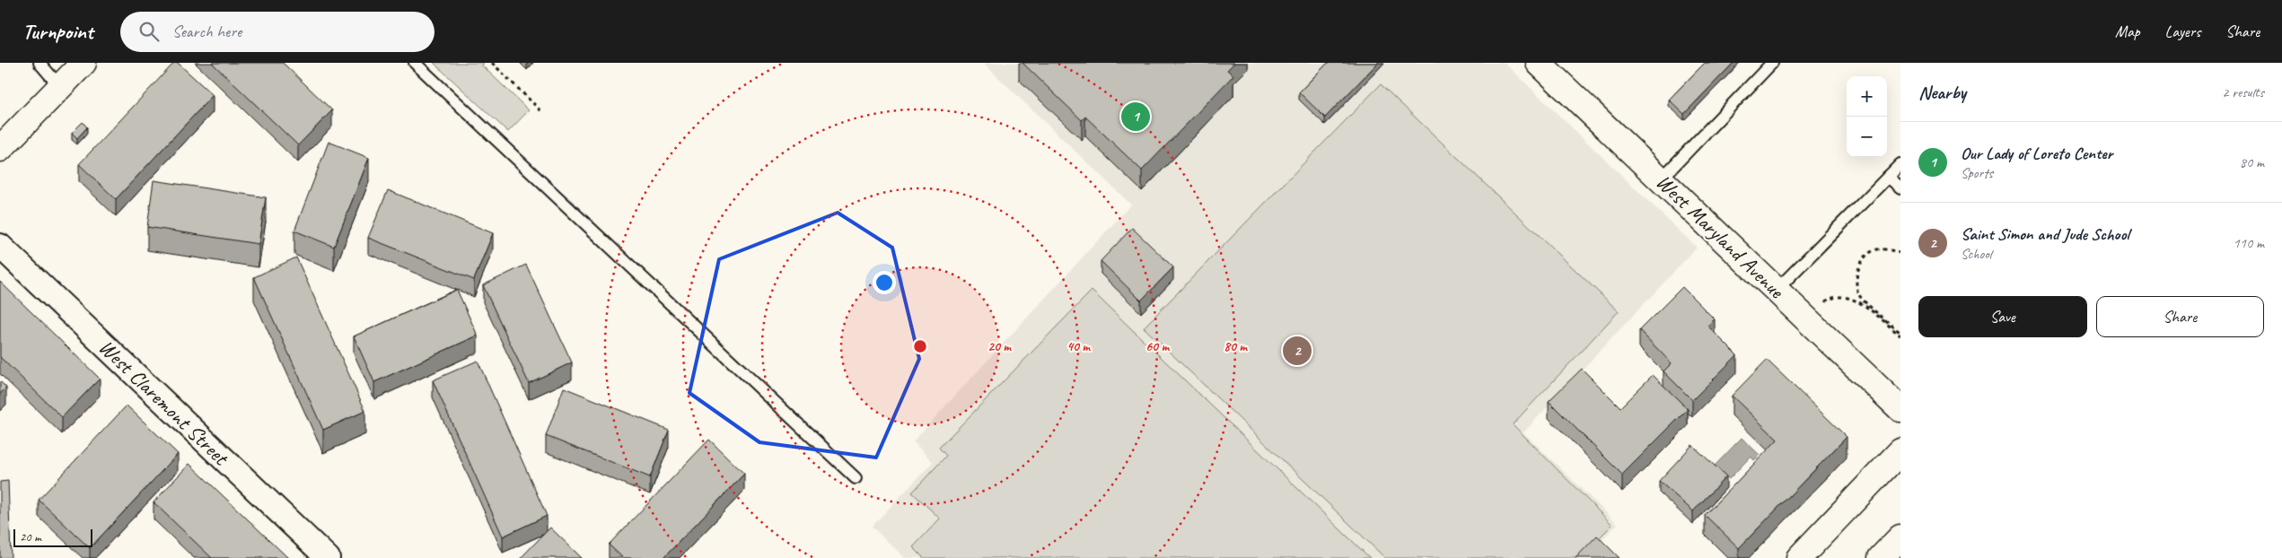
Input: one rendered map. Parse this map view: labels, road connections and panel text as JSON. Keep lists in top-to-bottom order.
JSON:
{
  "streets": {
    "main road": ["West Maryland Avenue"],
    "street": ["West Claremont Street"]
  },
  "scale_bar": "20 m",
  "page": {
    "header": "Turnpoint",
    "search": "Search here",
    "nav": ["Map", "Layers", "Share"],
    "heading": ["Nearby", "2 results"],
    "map_buttons": ["+", "−"],
    "pins": ["1", "2"],
    "list": [
      {
        "mark": "1",
        "name": "Our Lady of Loreto Center",
        "note": "Sports",
        "value": "80 m"
      },
      {
        "mark": "2",
        "name": "Saint Simon and Jude School",
        "note": "School",
        "value": "110 m"
      }
    ],
    "buttons": ["Save", "Share"],
    "scale": "20 m"
  },
  "rings": [
    "20 m",
    "40 m",
    "60 m",
    "80 m"
  ]
}
